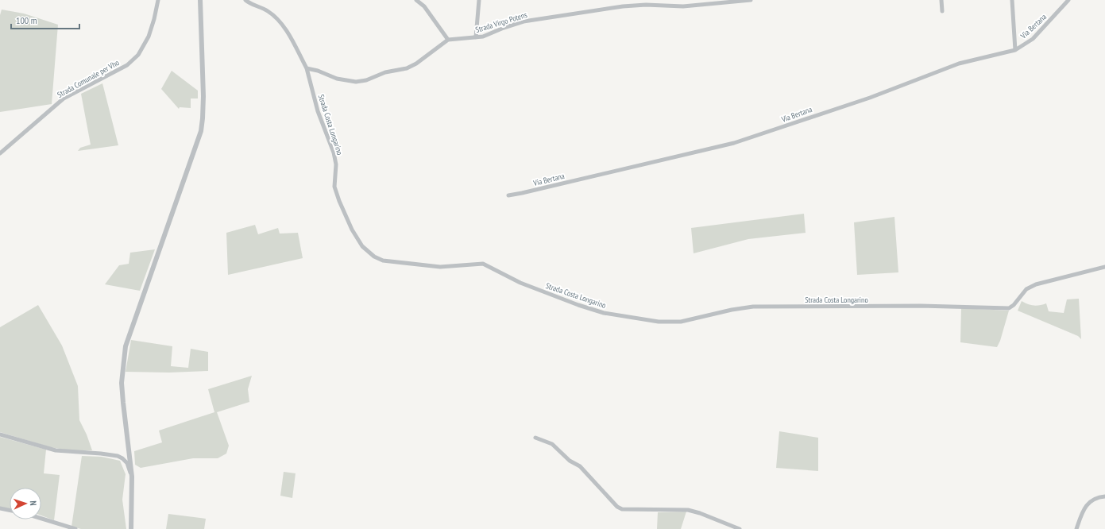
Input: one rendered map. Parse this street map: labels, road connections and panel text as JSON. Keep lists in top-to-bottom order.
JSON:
{
  "streets": {
    "street": [
      "Strada Virgo Potens",
      "Via Bertana",
      "Strada Comunale per Vho",
      "Strada Costa Longarino"
    ]
  },
  "scale_bar": "100 m",
  "north": "right"
}
